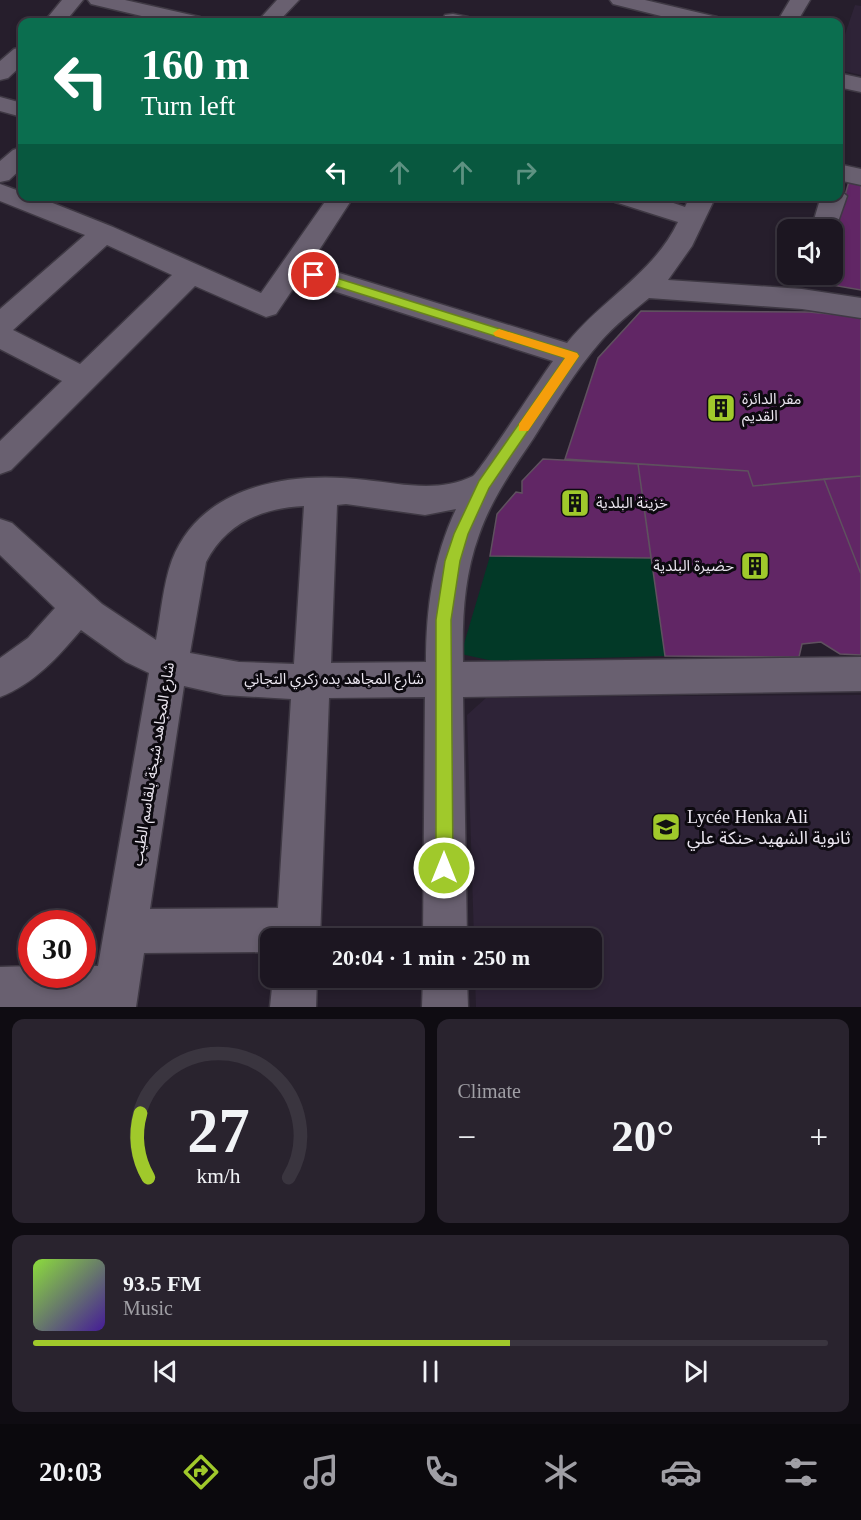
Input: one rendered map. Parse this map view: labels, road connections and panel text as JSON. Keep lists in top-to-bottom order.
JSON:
{
  "streets": {
    "street": ["شارع المجاهد بده زكري التجاني", "شارع المجاهد شيخة بلقاسم الطيب"]
  },
  "crossings": [
    ["شارع المجاهد بده زكري التجاني", "شارع المجاهد شيخة بلقاسم الطيب"]
  ],
  "places": {
    "building": ["مقر الدائرة القديم", "خزينة البلدية", "حضيرة البلدية"],
    "school or university": ["Lycée Henka Ali ثانوية الشهيد حنكة علي"]
  },
  "page": {
    "turn": ["160 m", "Turn left"],
    "limit": "30",
    "trip": "20:04 · 1 min · 250 m",
    "tile": "Climate",
    "heat": ["−", "20°", "+"],
    "song": ["93.5 FM", "Music"],
    "tabs": "20:03",
    "gauge": ["27", "km/h"]
  }
}
